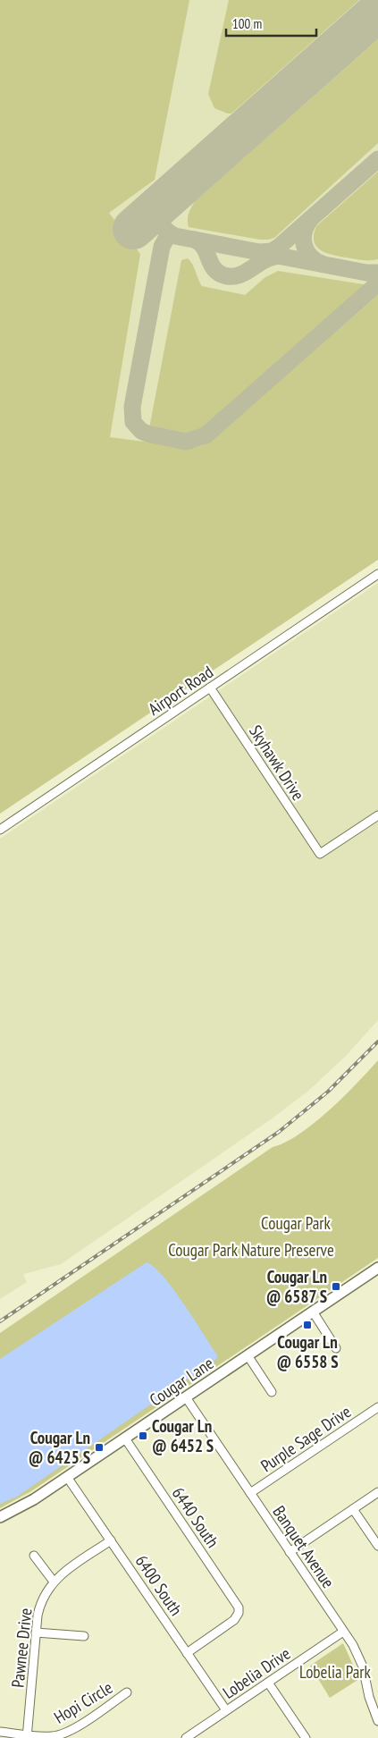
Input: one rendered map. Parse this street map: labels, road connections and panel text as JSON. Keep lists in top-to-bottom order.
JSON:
{
  "streets": {
    "main road": ["Cougar Lane"],
    "street": [
      "Airport Road",
      "Skyhawk Drive",
      "Purple Sage Drive",
      "6440 South",
      "Banquet Avenue",
      "6400 South",
      "Pawnee Drive",
      "Lobelia Drive",
      "Hopi Circle"
    ]
  },
  "crossings": [
    ["Airport Road", "Skyhawk Drive"],
    ["Cougar Lane", "6440 South"],
    ["Cougar Lane", "Banquet Avenue"],
    ["Cougar Lane", "6400 South"],
    ["Purple Sage Drive", "Banquet Avenue"],
    ["6440 South", "6400 South"],
    ["Banquet Avenue", "Lobelia Drive"],
    ["6400 South", "Pawnee Drive"],
    ["6400 South", "Lobelia Drive"],
    ["Pawnee Drive", "Hopi Circle"]
  ],
  "parks": ["Cougar Park", "Cougar Park Nature Preserve", "Lobelia Park"],
  "places": {
    "transit": [
      "Cougar Ln @ 6587 S",
      "Cougar Ln @ 6558 S",
      "Cougar Ln @ 6452 S",
      "Cougar Ln @ 6425 S"
    ]
  },
  "scale_bar": "100 m"
}
